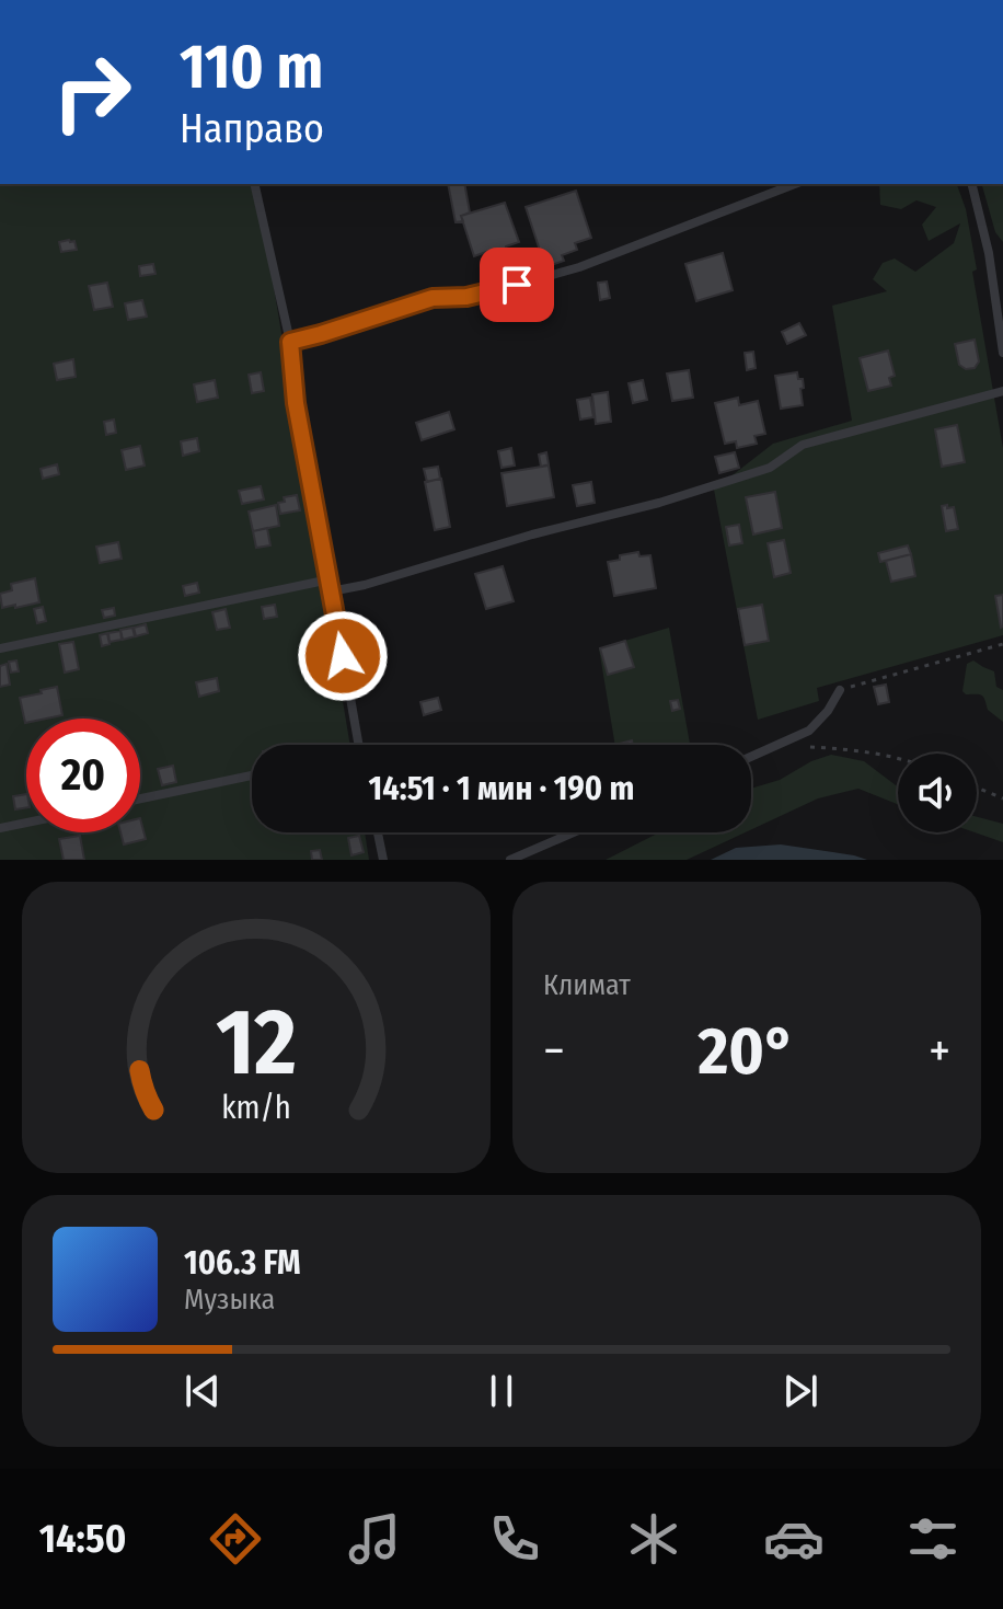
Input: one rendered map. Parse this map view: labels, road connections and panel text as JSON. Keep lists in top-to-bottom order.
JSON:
{
  "page": {
    "turn": ["110 m", "Направо"],
    "limit": "20",
    "trip": "14:51 · 1 мин · 190 m",
    "tile": "Климат",
    "heat": ["−", "20°", "+"],
    "song": ["106.3 FM", "Музыка"],
    "tabs": "14:50",
    "gauge": ["12", "km/h"]
  }
}
